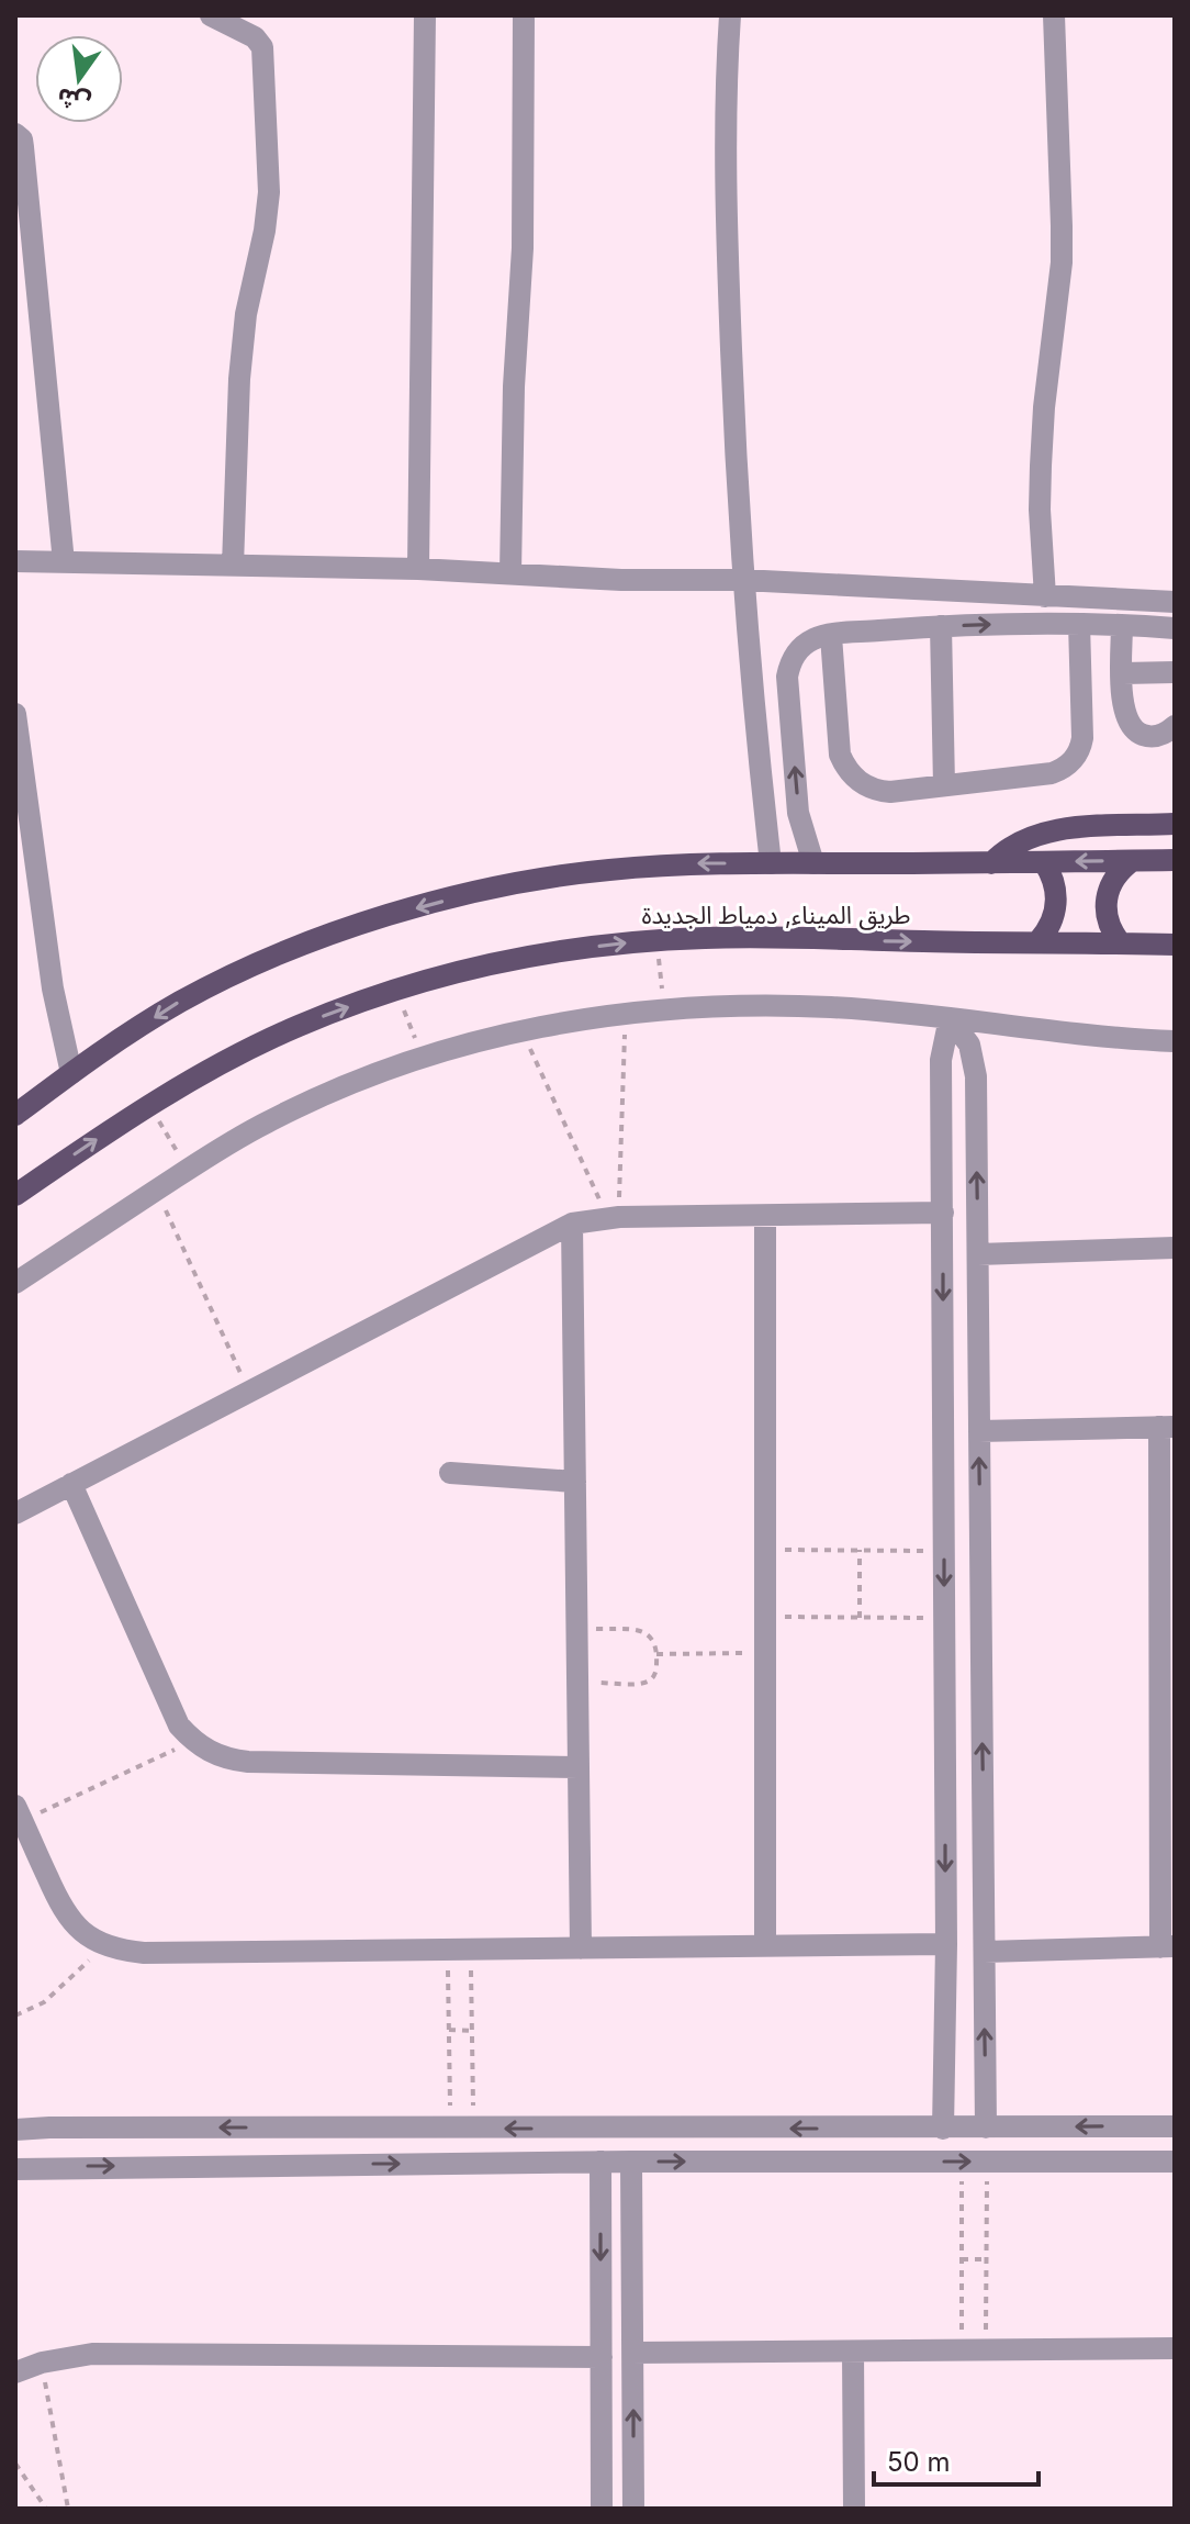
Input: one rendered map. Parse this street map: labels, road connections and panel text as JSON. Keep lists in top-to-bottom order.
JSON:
{
  "streets": {
    "main road": ["طريق الميناء, دمياط الجديدة"]
  },
  "scale_bar": "50 m",
  "north": "bottom"
}
